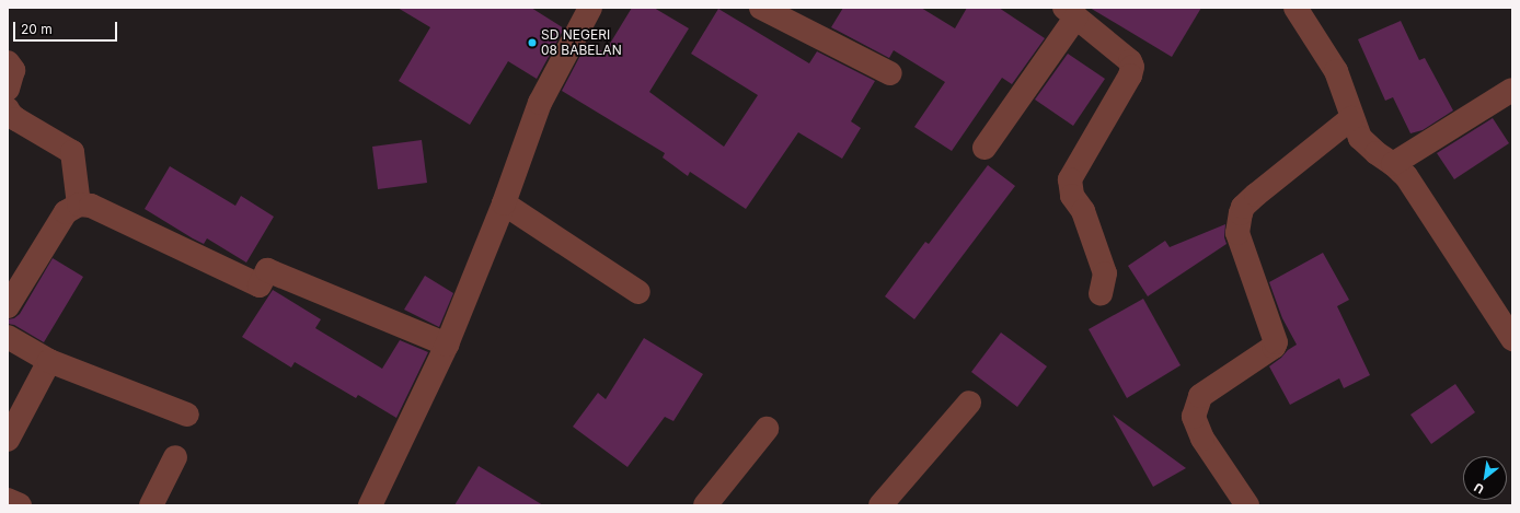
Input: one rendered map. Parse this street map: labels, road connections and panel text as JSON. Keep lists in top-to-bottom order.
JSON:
{
  "places": ["SD NEGERI 08 BABELAN"],
  "scale_bar": "20 m",
  "north": "bottom left"
}
